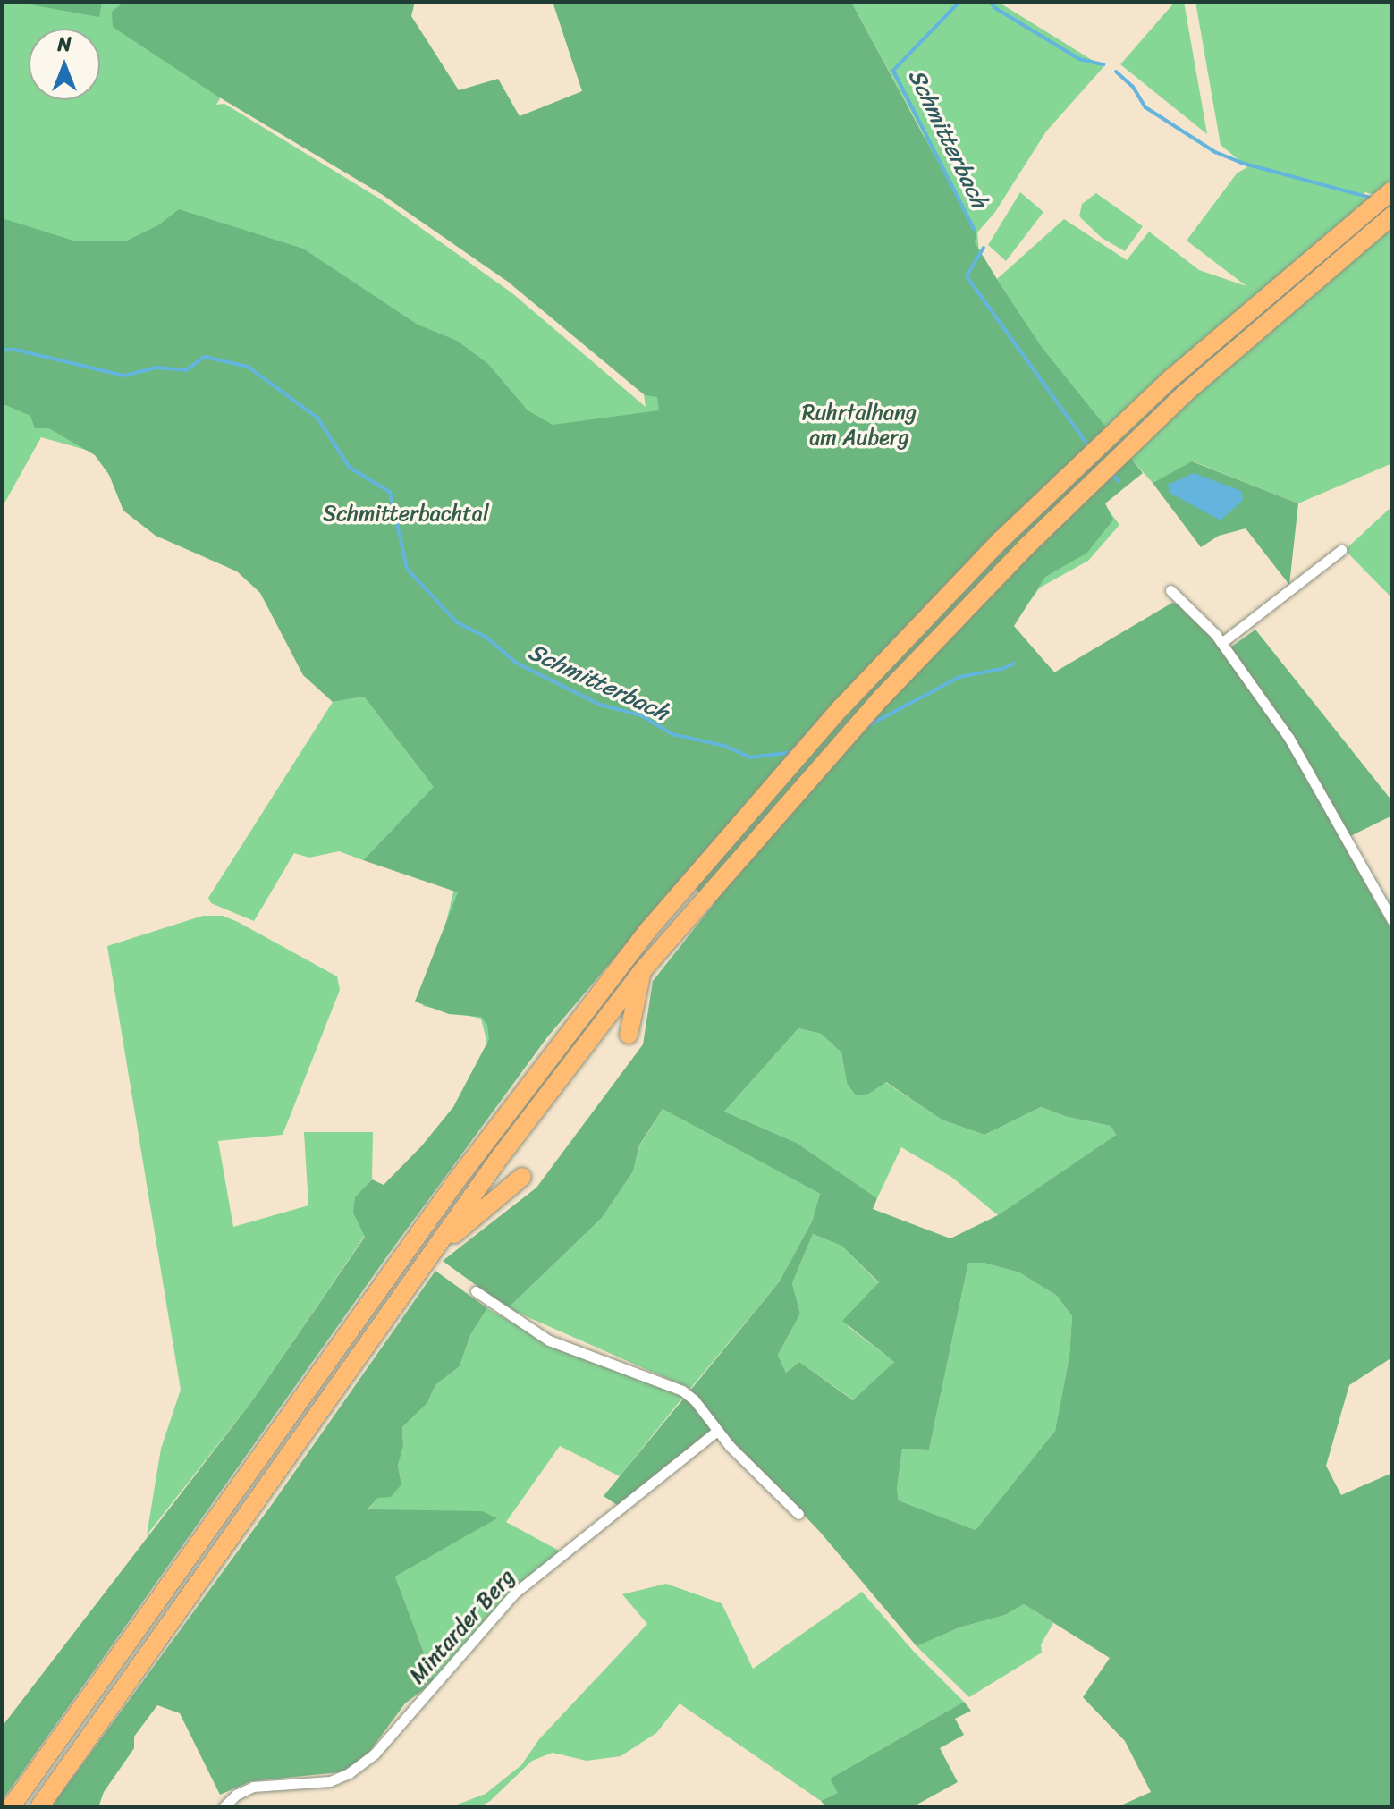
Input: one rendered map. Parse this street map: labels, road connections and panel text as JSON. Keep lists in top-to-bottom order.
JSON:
{
  "streets": {
    "street": ["Mintarder Berg"]
  },
  "water": ["Schmitterbach"],
  "parks": ["Ruhrtalhang am Auberg", "Schmitterbachtal"],
  "north": "top"
}
